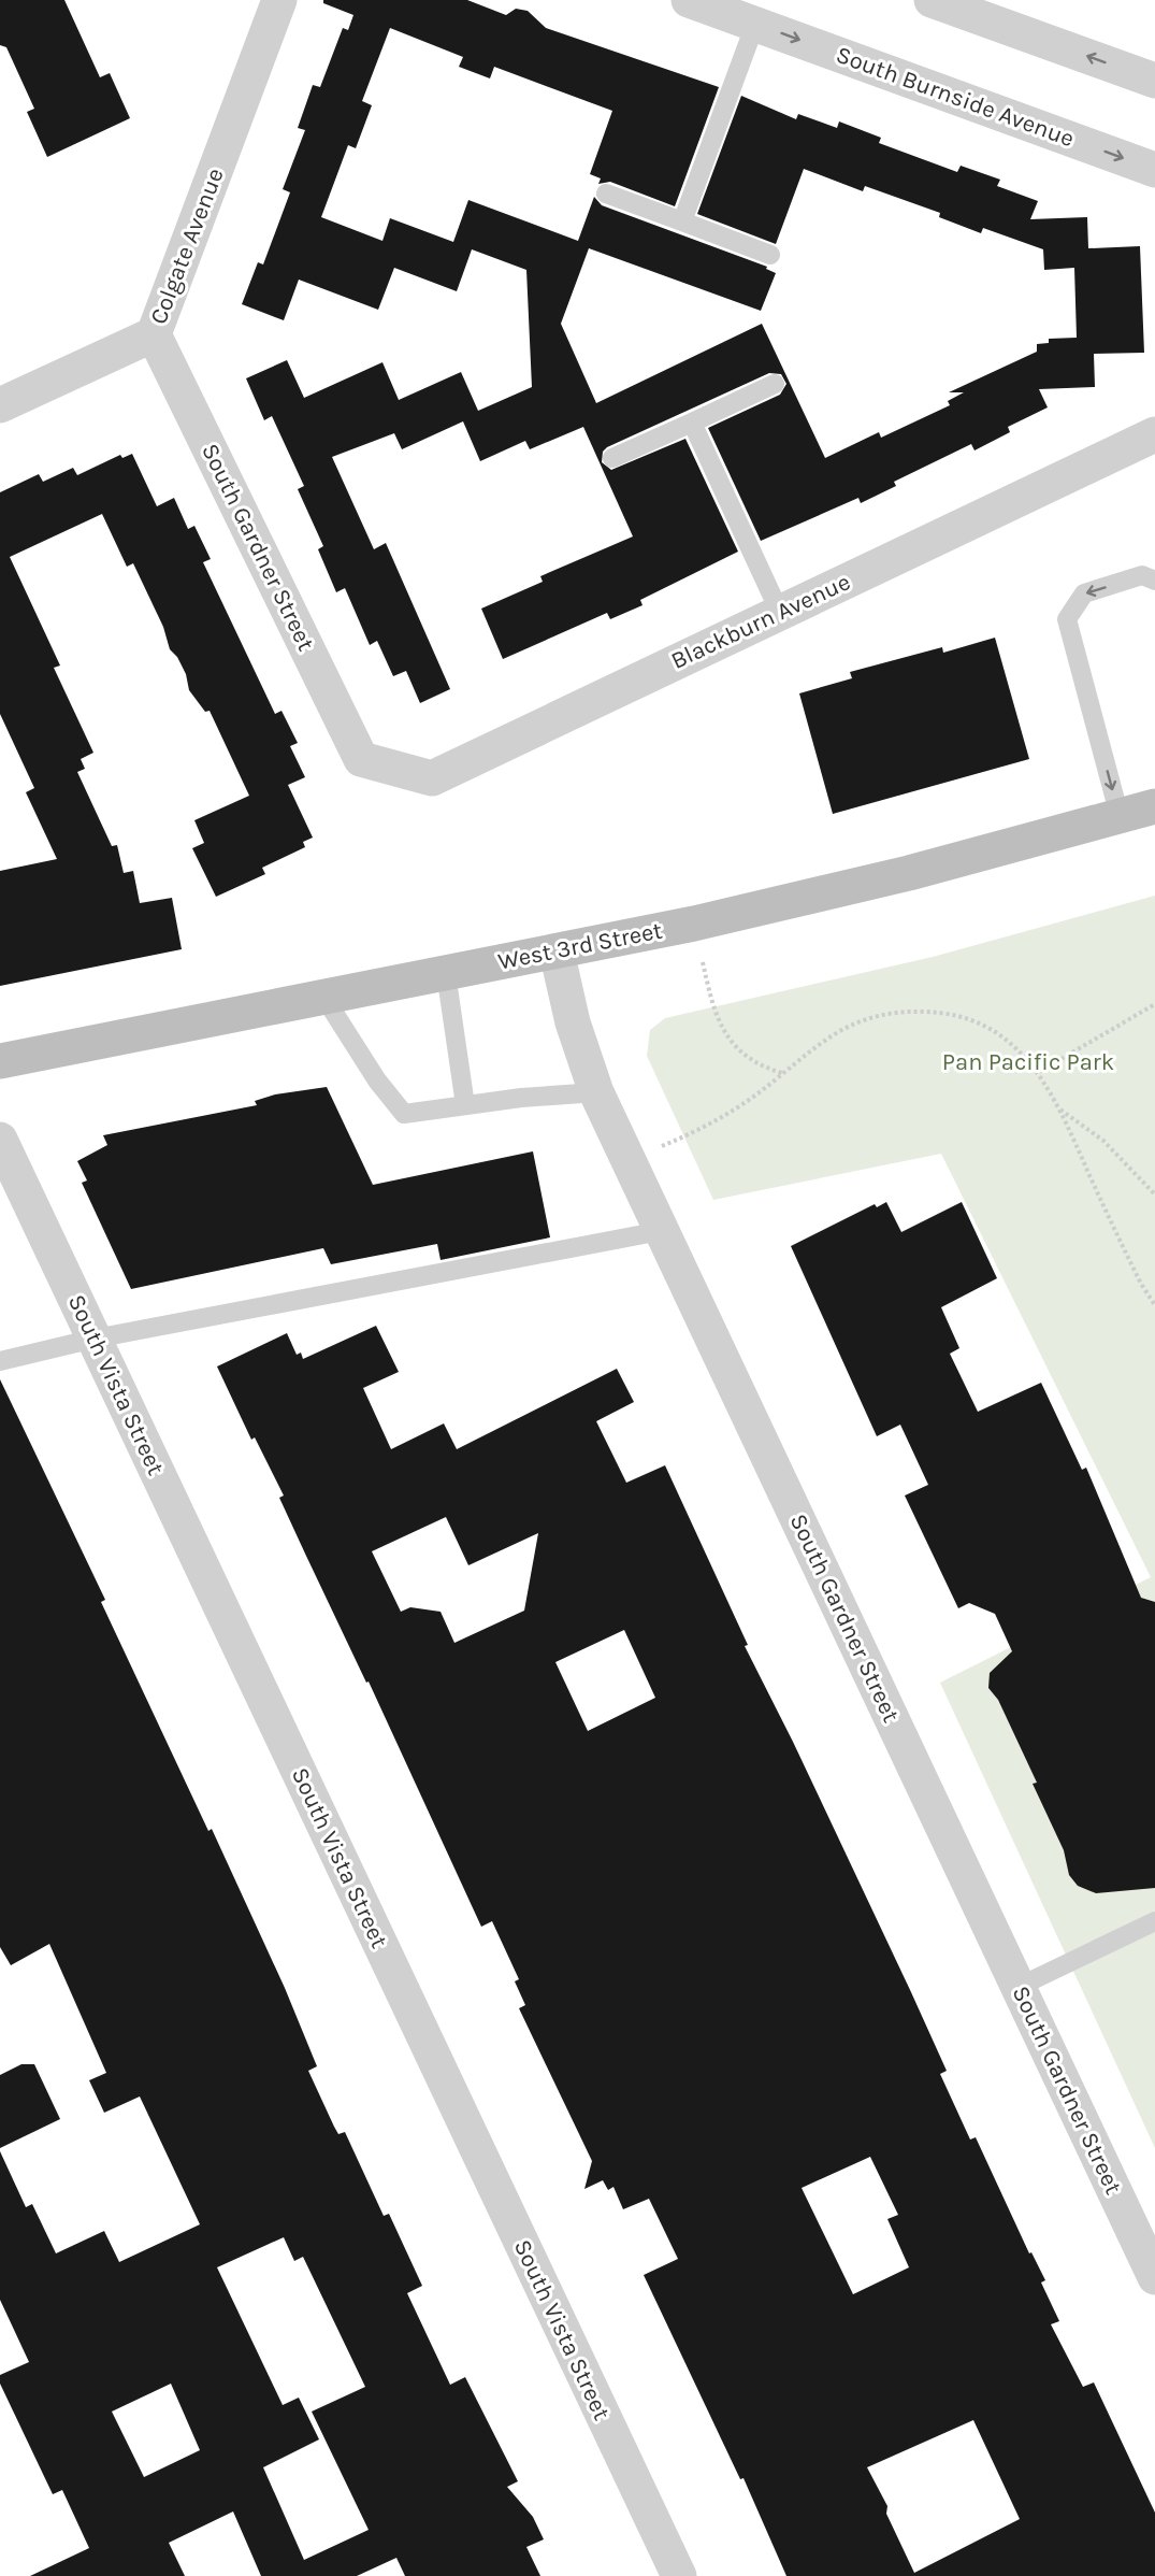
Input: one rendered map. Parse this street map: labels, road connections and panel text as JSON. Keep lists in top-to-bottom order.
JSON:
{
  "streets": {
    "main road": ["West 3rd Street"],
    "street": [
      "South Burnside Avenue",
      "Colgate Avenue",
      "South Gardner Street",
      "Blackburn Avenue",
      "South Vista Street"
    ]
  },
  "crossings": [
    ["Colgate Avenue", "South Gardner Street"],
    ["South Gardner Street", "Blackburn Avenue"],
    ["South Gardner Street", "West 3rd Street"]
  ],
  "parks": ["Pan Pacific Park"]
}
